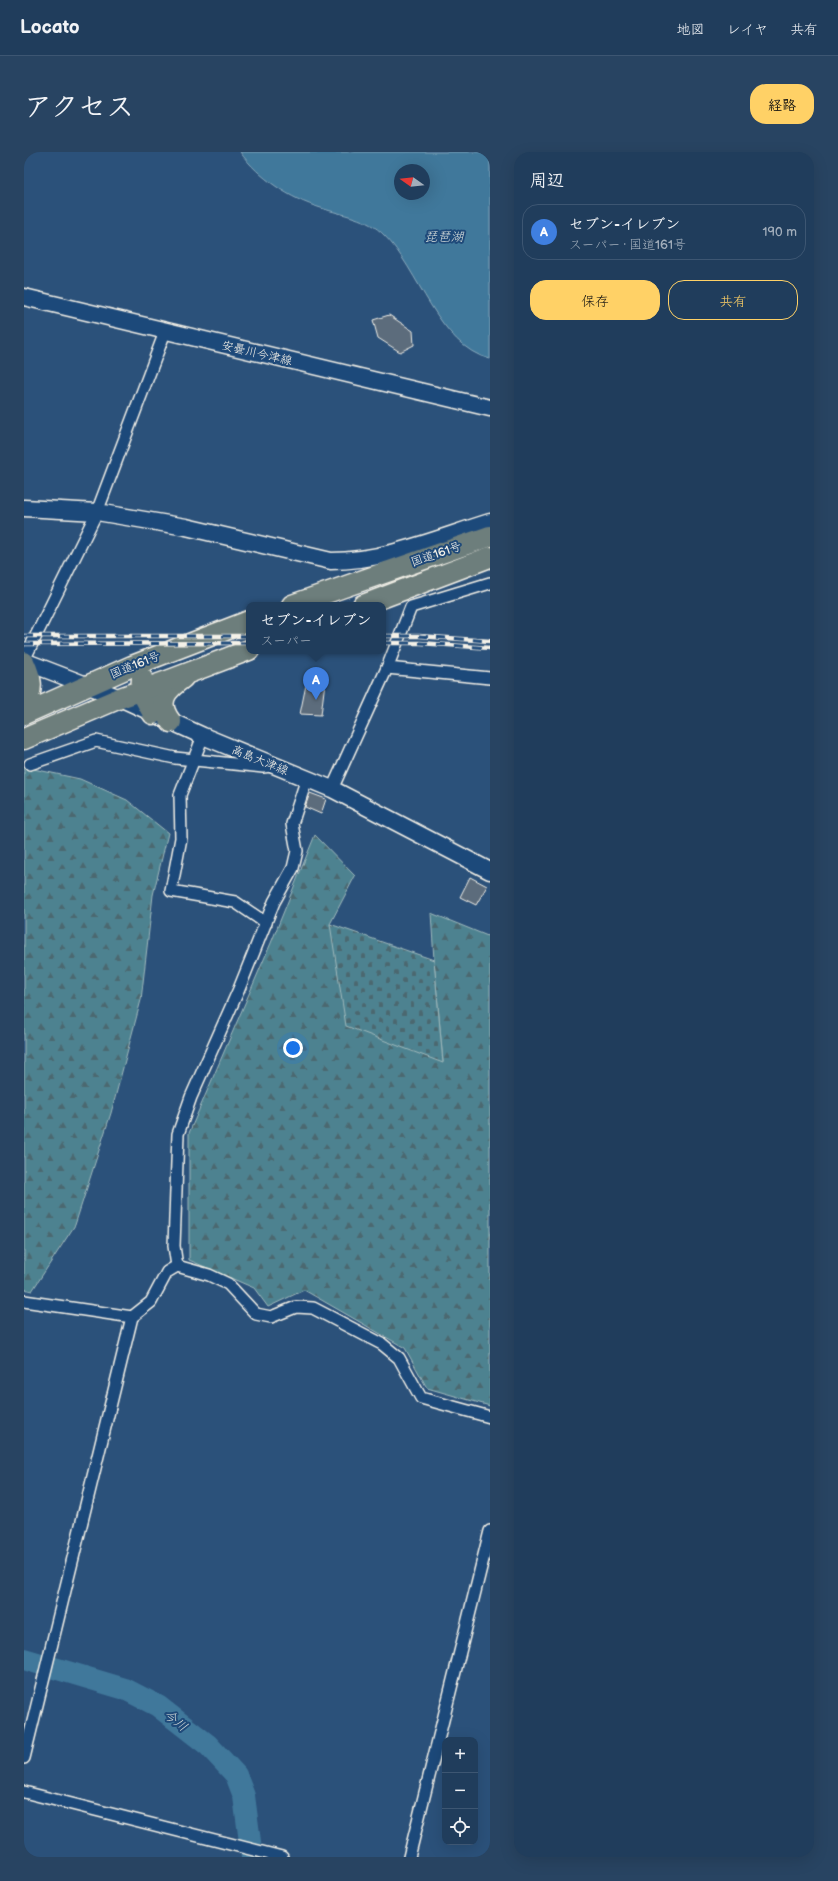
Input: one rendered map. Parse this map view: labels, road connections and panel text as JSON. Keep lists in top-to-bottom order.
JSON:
{
  "streets": {
    "highway": ["国道161号"],
    "main road": ["安曇川今津線", "高島大津線"]
  },
  "crossings": [
    ["国道161号", "高島大津線"]
  ],
  "water": ["琵琶湖", "今川"],
  "north": "left",
  "page": {
    "header": "Locato",
    "nav": ["地図", "レイヤ", "共有"],
    "title": "アクセス",
    "buttons": [
      "経路",
      ["保存", "共有"]
    ],
    "heading": "周辺",
    "list": [
      {
        "mark": "A",
        "name": "セブン-イレブン",
        "note": "スーパー · 国道161号",
        "value": "190 m"
      }
    ],
    "popup": ["セブン-イレブン", "スーパー"],
    "pins": "A",
    "map_buttons": ["+", "−"]
  }
}
